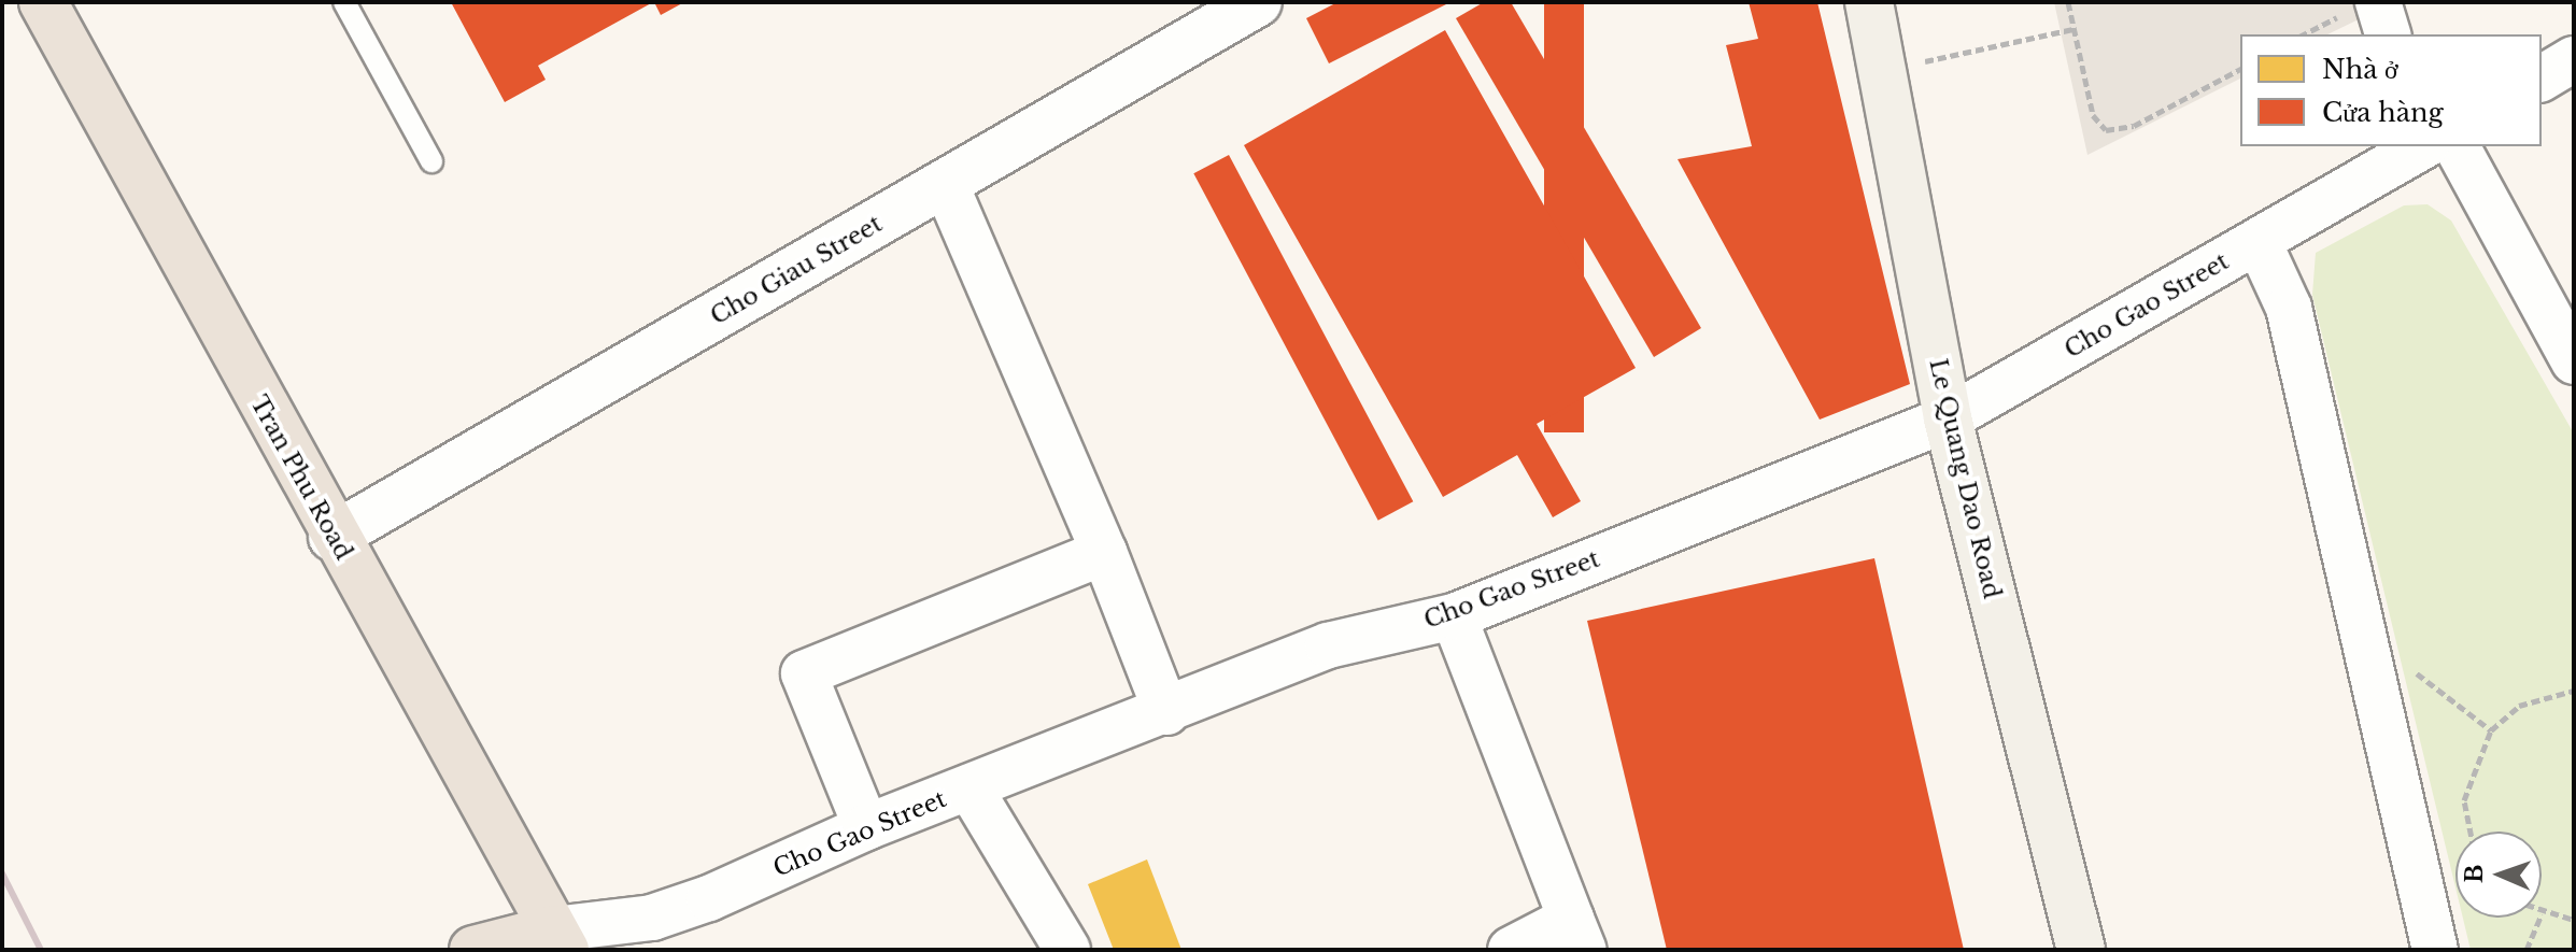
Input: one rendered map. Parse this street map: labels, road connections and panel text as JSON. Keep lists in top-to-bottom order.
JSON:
{
  "streets": {
    "main road": ["Tran Phu Road", "Le Quang Dao Road"],
    "street": ["Cho Giau Street", "Cho Gao Street"]
  },
  "crossings": [
    ["Cho Giau Street", "Tran Phu Road"],
    ["Cho Gao Street", "Tran Phu Road"],
    ["Cho Gao Street", "Le Quang Dao Road"]
  ],
  "legend": ["Nhà ở", "Cửa hàng"],
  "north": "left"
}
